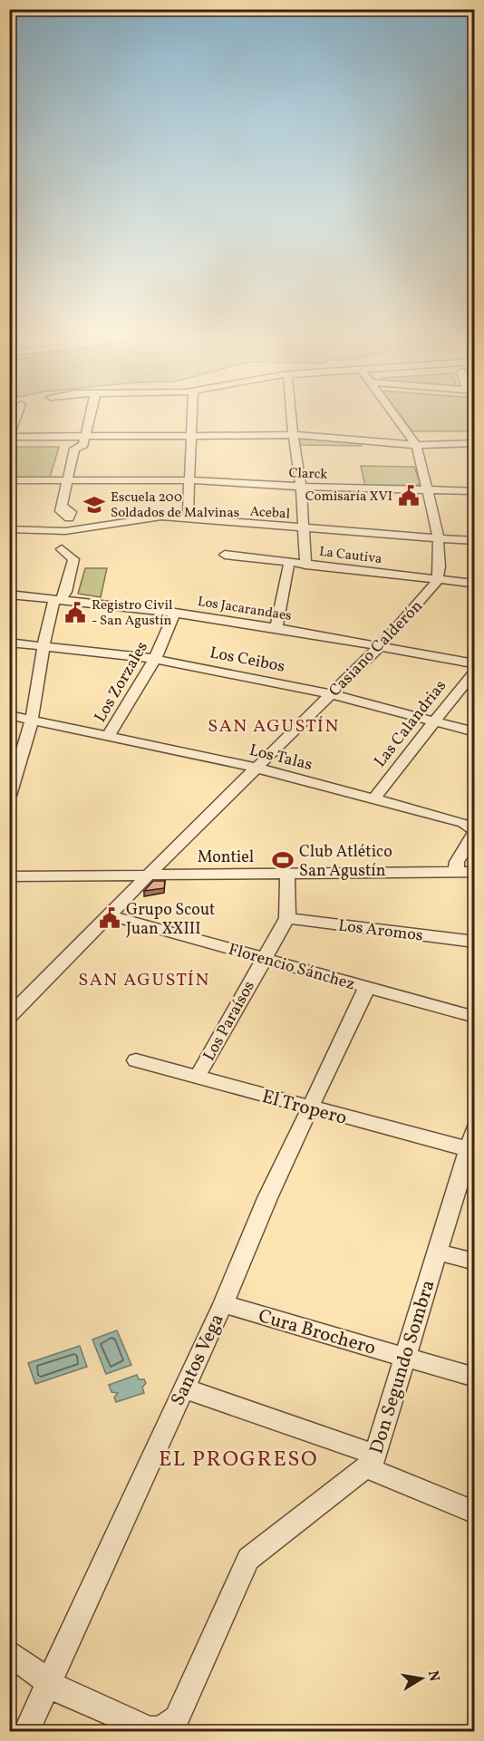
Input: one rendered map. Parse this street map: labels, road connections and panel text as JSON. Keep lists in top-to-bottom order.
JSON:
{
  "streets": {
    "street": [
      "Clarck",
      "Acebal",
      "La Cautiva",
      "Los Jacarandaes",
      "Casiano Calderón",
      "Los Ceibos",
      "Los Zorzales",
      "Las Calandrias",
      "Los Talas",
      "Montiel",
      "Los Aromos",
      "Florencio Sánchez",
      "Los Paraísos",
      "El Tropero",
      "Cura Brochero",
      "Santos Vega",
      "Don Segundo Sombra"
    ]
  },
  "crossings": [
    ["La Cautiva", "Casiano Calderón"],
    ["Los Jacarandaes", "Casiano Calderón"],
    ["Los Jacarandaes", "Los Zorzales"],
    ["Casiano Calderón", "Los Ceibos"],
    ["Casiano Calderón", "Los Talas"],
    ["Casiano Calderón", "Montiel"],
    ["Casiano Calderón", "Florencio Sánchez"],
    ["Los Ceibos", "Los Zorzales"],
    ["Los Ceibos", "Las Calandrias"],
    ["Los Zorzales", "Los Talas"],
    ["Las Calandrias", "Los Talas"],
    ["Los Talas", "Montiel"],
    ["Los Aromos", "Los Paraísos"],
    ["Florencio Sánchez", "Los Paraísos"],
    ["Florencio Sánchez", "Santos Vega"],
    ["Los Paraísos", "El Tropero"],
    ["El Tropero", "Santos Vega"],
    ["El Tropero", "Don Segundo Sombra"],
    ["Cura Brochero", "Santos Vega"],
    ["Cura Brochero", "Don Segundo Sombra"],
    ["Santos Vega", "Don Segundo Sombra"]
  ],
  "districts": ["SAN AGUSTÍN", "SAN AGUSTÍN", "EL PROGRESO"],
  "places": {
    "public building": ["Comisaría XVI", "Registro Civil - San Agustín", "Grupo Scout Juan XXIII"],
    "school or university": ["Escuela 200 Soldados de Malvinas"],
    "sports": ["Club Atlético San Agustín"]
  },
  "north": "right"
}
